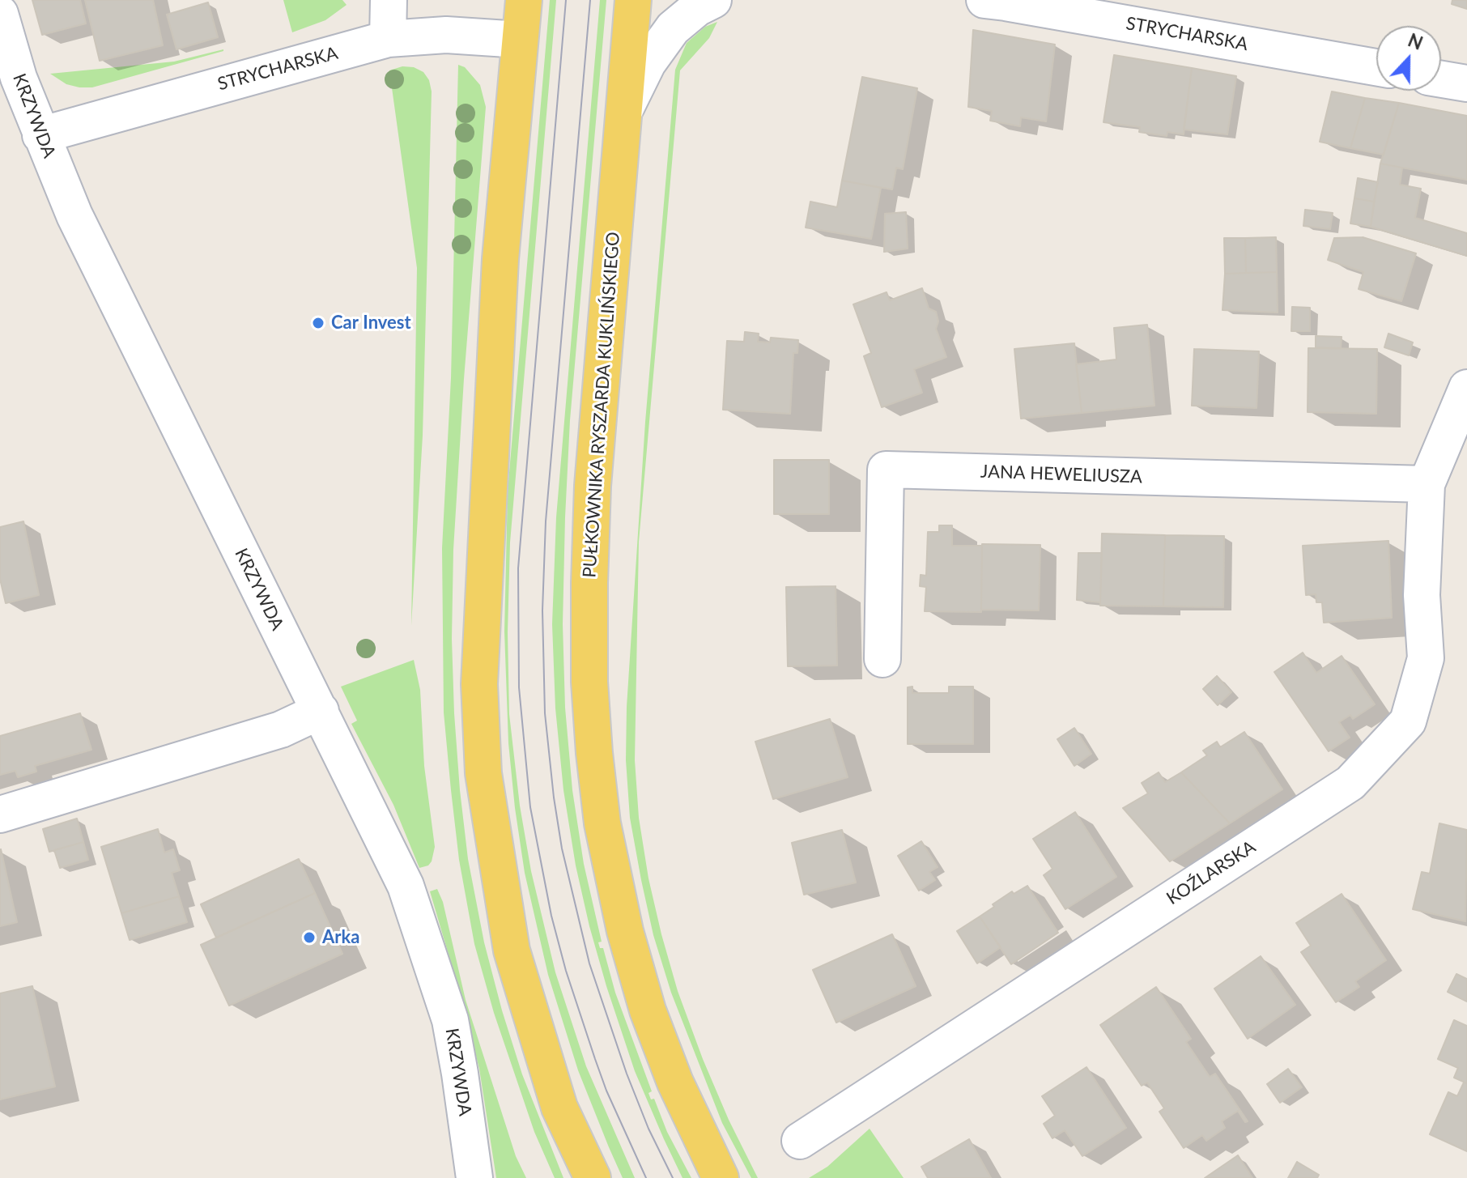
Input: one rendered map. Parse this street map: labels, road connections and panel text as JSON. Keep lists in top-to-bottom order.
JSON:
{
  "streets": {
    "main road": ["PUŁKOWNIKA RYSZARDA KUKLIŃSKIEGO"],
    "street": [
      "STRYCHARSKA",
      "KRZYWDA",
      "JANA HEWELIUSZA",
      "KOŹLARSKA"
    ]
  },
  "crossings": [
    ["STRYCHARSKA", "KRZYWDA"],
    ["JANA HEWELIUSZA", "KOŹLARSKA"]
  ],
  "places": ["Car Invest", "Arka"],
  "north": "top"
}
